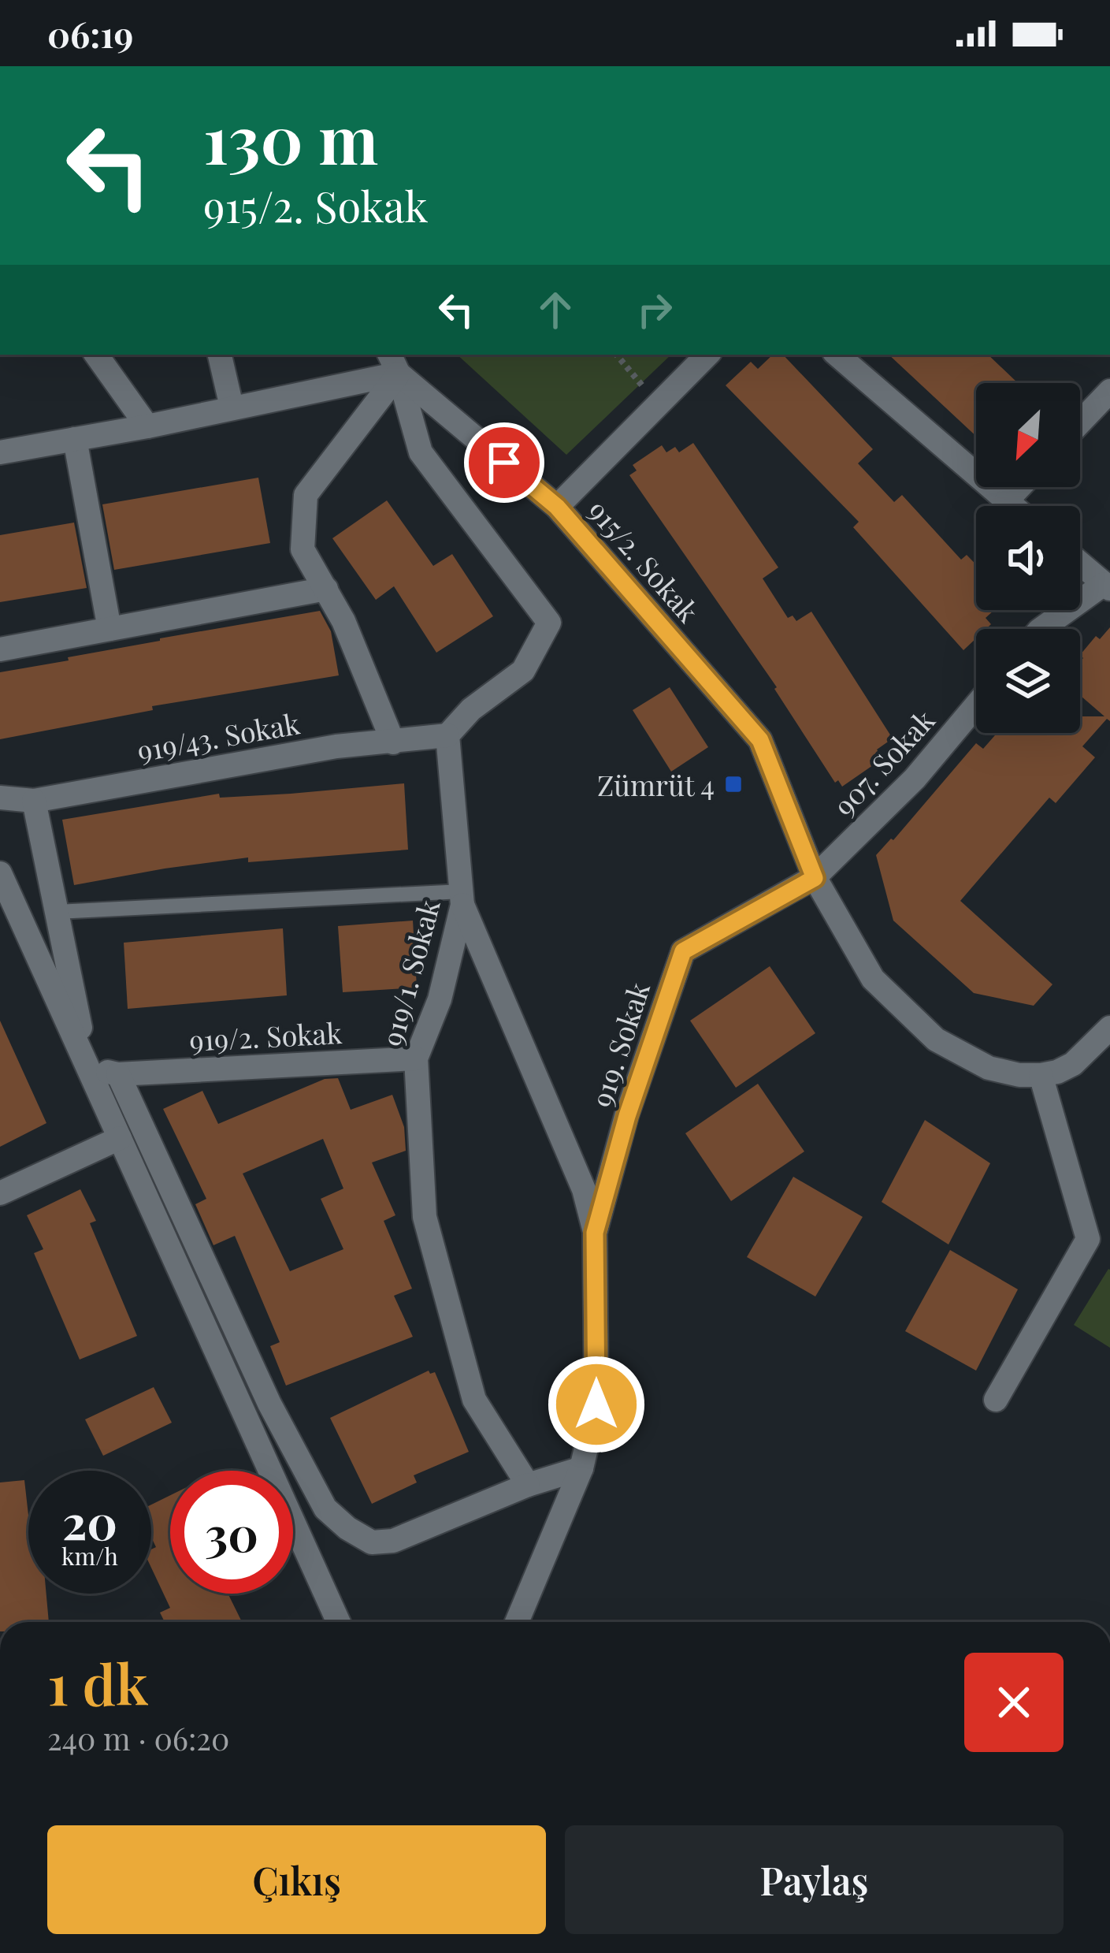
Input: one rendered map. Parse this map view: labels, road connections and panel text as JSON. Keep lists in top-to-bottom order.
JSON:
{
  "streets": {
    "street": [
      "915/2. Sokak",
      "919/43. Sokak",
      "907. Sokak",
      "919/1. Sokak",
      "919/2. Sokak",
      "919. Sokak"
    ]
  },
  "crossings": [
    ["915/2. Sokak", "907. Sokak"],
    ["915/2. Sokak", "919. Sokak"],
    ["919/43. Sokak", "919/1. Sokak"],
    ["907. Sokak", "919. Sokak"],
    ["919/1. Sokak", "919/2. Sokak"]
  ],
  "places": {
    "transit": ["Zümrüt 4"]
  },
  "north": "bottom left",
  "page": {
    "status": "06:19",
    "turn": ["130 m", "915/2. Sokak"],
    "speed": "20 km/h",
    "limit": "30",
    "heading": ["1 dk", "240 m · 06:20"],
    "buttons": ["Çıkış", "Paylaş"]
  }
}
